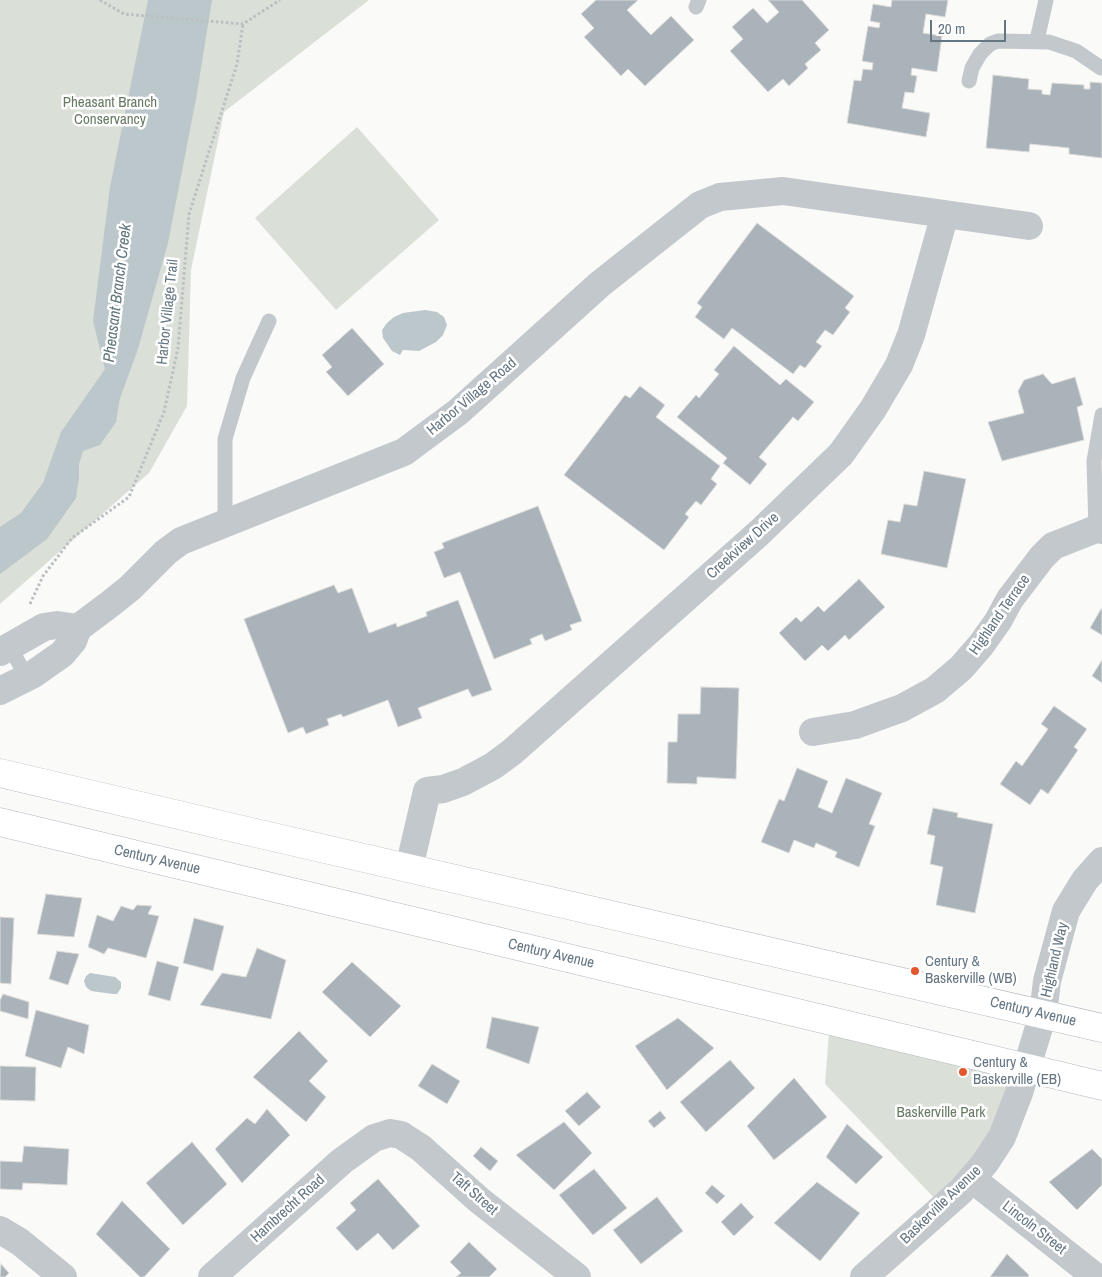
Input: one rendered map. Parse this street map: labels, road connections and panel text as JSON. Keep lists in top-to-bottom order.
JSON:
{
  "streets": {
    "main road": ["Century Avenue"],
    "street": [
      "Harbor Village Road",
      "Creekview Drive",
      "Highland Terrace",
      "Highland Way",
      "Taft Street",
      "Baskerville Avenue",
      "Hambrecht Road",
      "Lincoln Street"
    ],
    "path": ["Harbor Village Trail"]
  },
  "crossings": [
    ["Harbor Village Road", "Creekview Drive"],
    ["Creekview Drive", "Century Avenue"],
    ["Century Avenue", "Highland Way"],
    ["Century Avenue", "Baskerville Avenue"],
    ["Highland Way", "Baskerville Avenue"],
    ["Taft Street", "Hambrecht Road"],
    ["Baskerville Avenue", "Lincoln Street"]
  ],
  "water": ["Pheasant Branch Creek"],
  "parks": ["Pheasant Branch Conservancy", "Baskerville Park"],
  "places": ["Century & Baskerville (WB)", "Century & Baskerville (EB)"],
  "scale_bar": "20 m"
}
